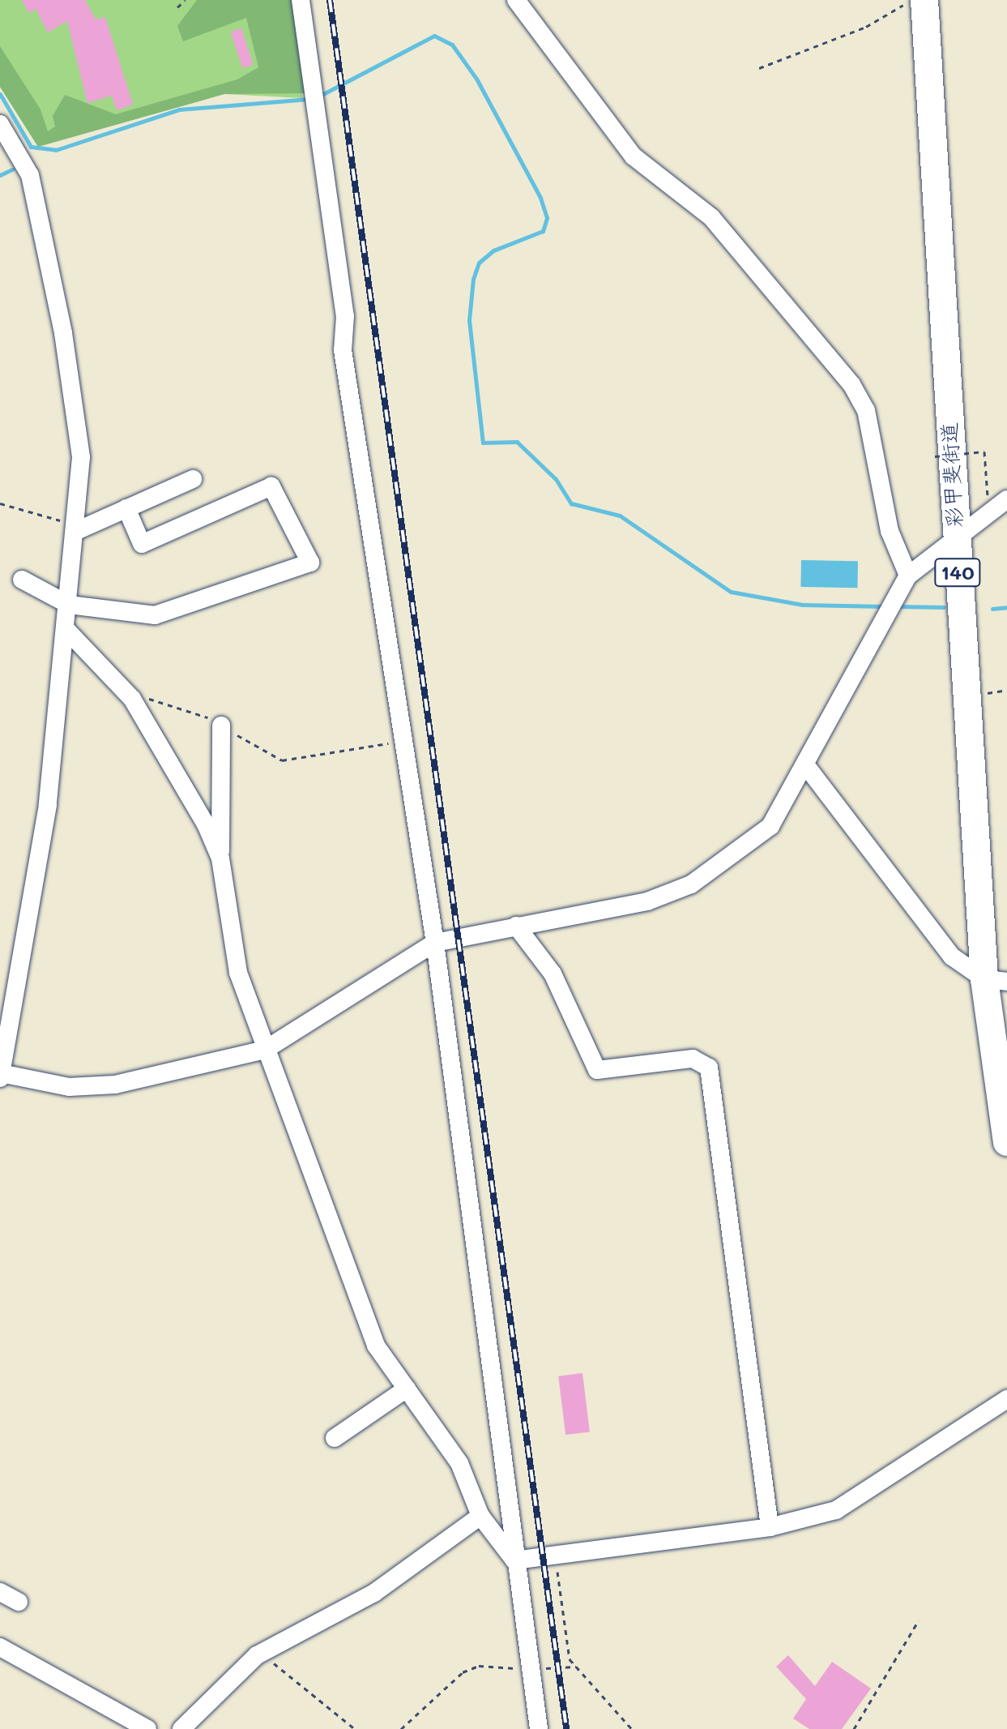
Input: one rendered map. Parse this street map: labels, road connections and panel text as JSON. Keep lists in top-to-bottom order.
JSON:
{
  "streets": {
    "highway": ["彩甲斐街道", "140"]
  }
}
